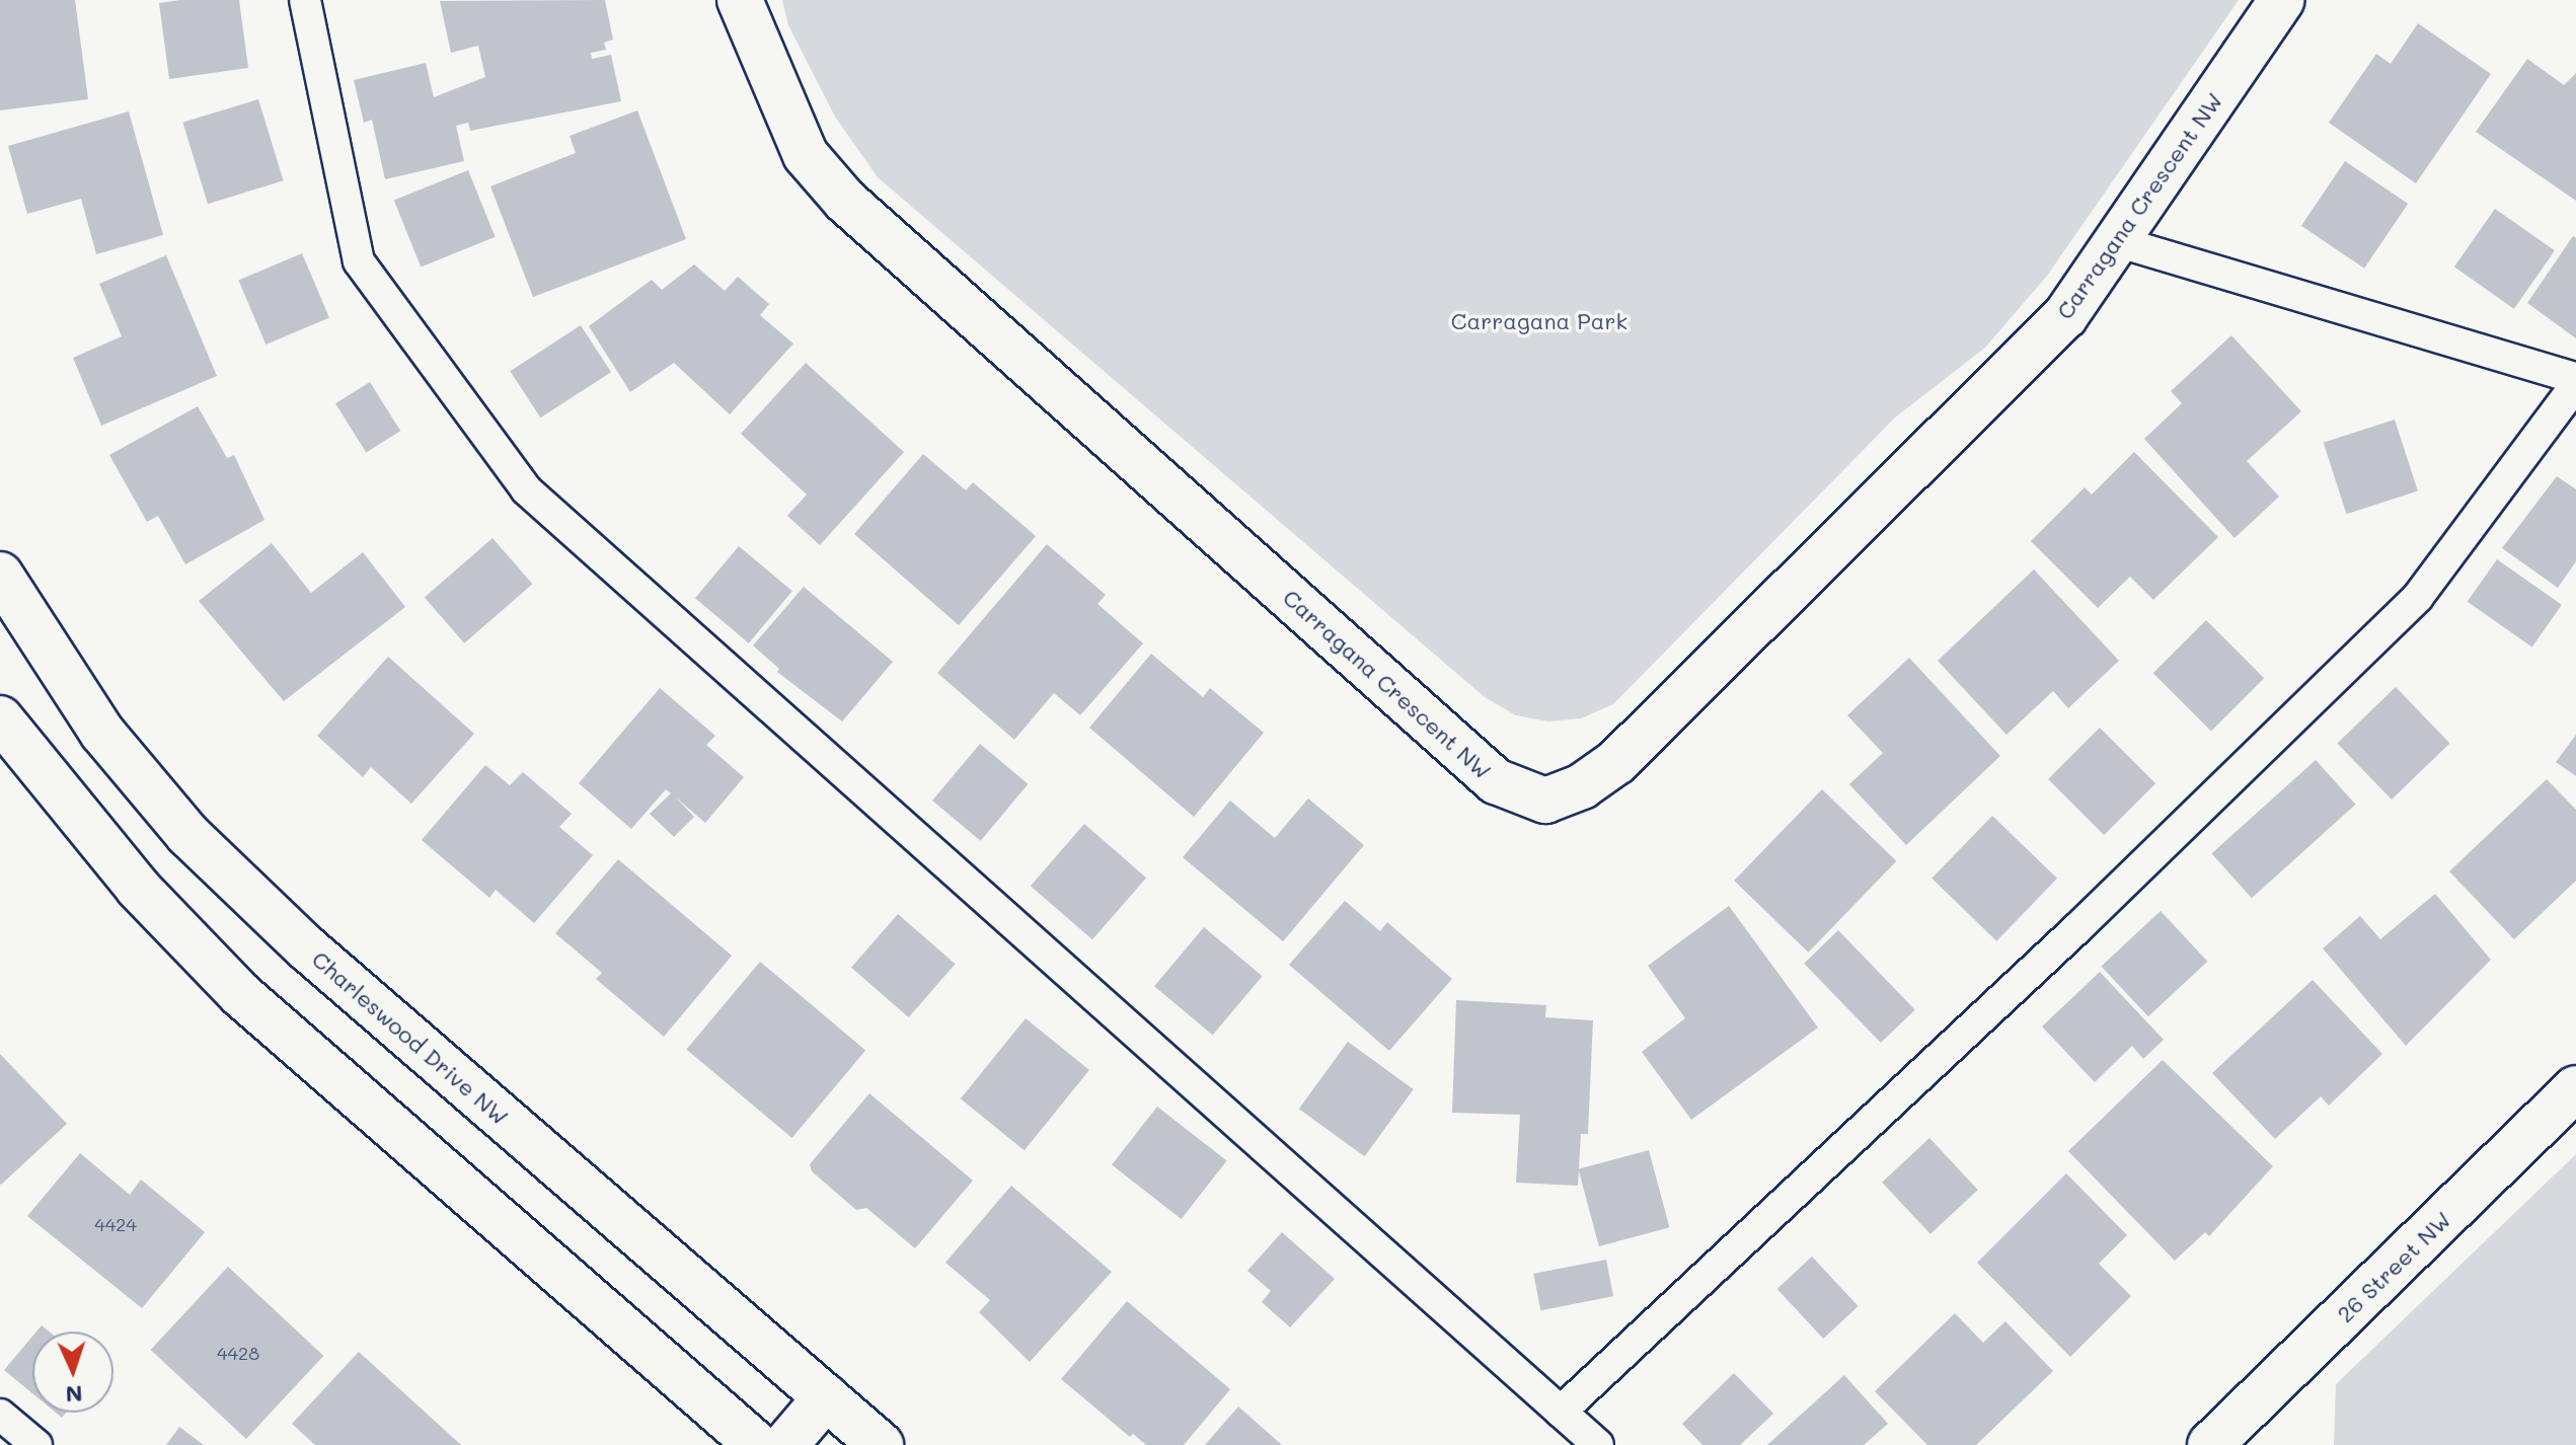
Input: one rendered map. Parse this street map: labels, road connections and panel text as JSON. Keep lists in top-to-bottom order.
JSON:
{
  "streets": {
    "street": ["Carragana Crescent NW", "Charleswood Drive NW", "26 Street NW"]
  },
  "parks": ["Carragana Park"],
  "house_numbers": ["4424", "4428"],
  "north": "bottom"
}
